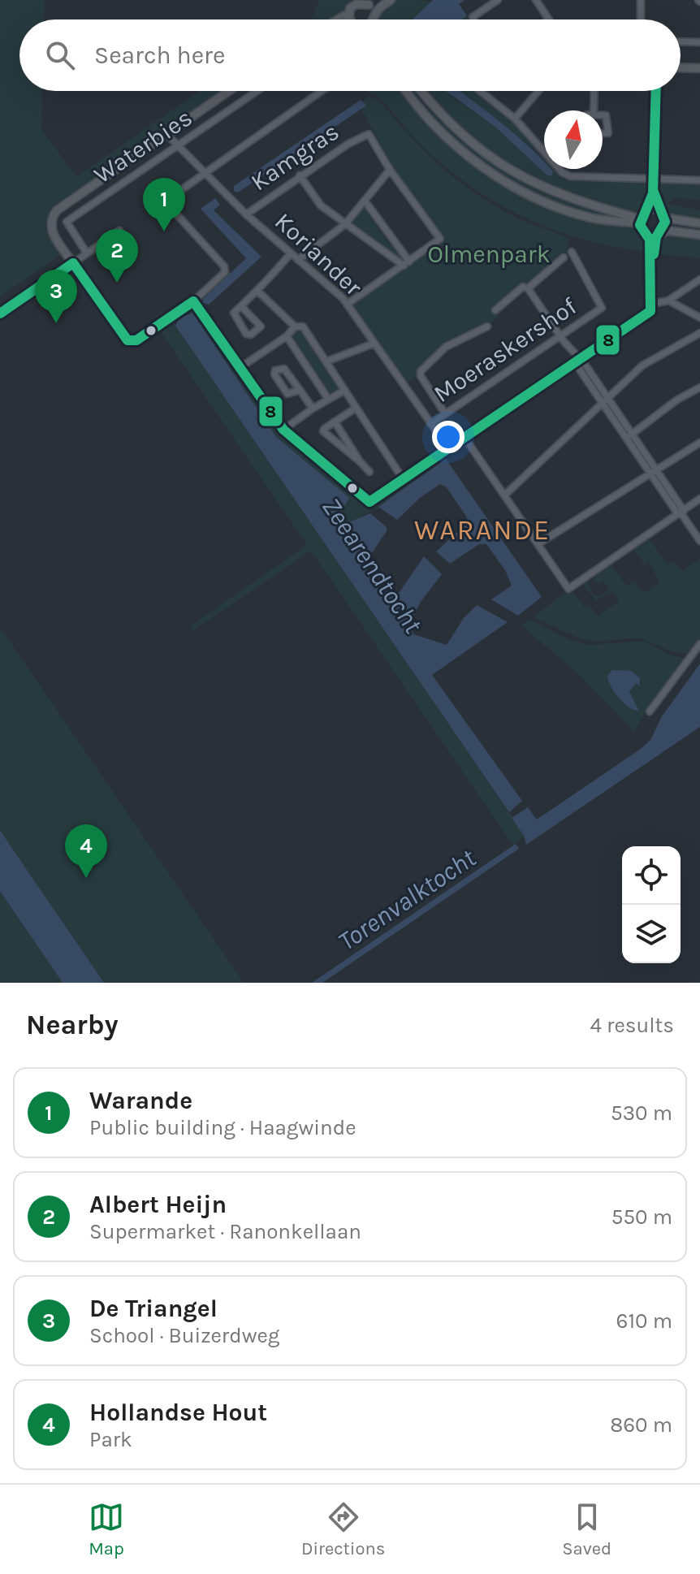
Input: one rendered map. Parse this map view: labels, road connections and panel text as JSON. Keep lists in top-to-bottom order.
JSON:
{
  "streets": {
    "street": [
      "Waterbies",
      "Kamgras",
      "Koriander",
      "Moeraskershof"
    ]
  },
  "crossings": [
    ["Waterbies", "Koriander"],
    ["Kamgras", "Koriander"],
    ["Koriander", "Moeraskershof"]
  ],
  "districts": ["WARANDE"],
  "water": ["Zeearendtocht", "Torenvalktocht"],
  "parks": ["Olmenpark"],
  "lines": ["transit line 8"],
  "north": "top",
  "page": {
    "search": "Search here",
    "pins": [
      "1",
      "2",
      "3",
      "4"
    ],
    "heading": ["Nearby", "4 results"],
    "list": [
      {
        "mark": "1",
        "name": "Warande",
        "note": "Public building · Haagwinde",
        "value": "530 m"
      },
      {
        "mark": "2",
        "name": "Albert Heijn",
        "note": "Supermarket · Ranonkellaan",
        "value": "550 m"
      },
      {
        "mark": "3",
        "name": "De Triangel",
        "note": "School · Buizerdweg",
        "value": "610 m"
      },
      {
        "mark": "4",
        "name": "Hollandse Hout",
        "note": "Park",
        "value": "860 m"
      }
    ],
    "nav": ["Map", "Directions", "Saved"]
  }
}
